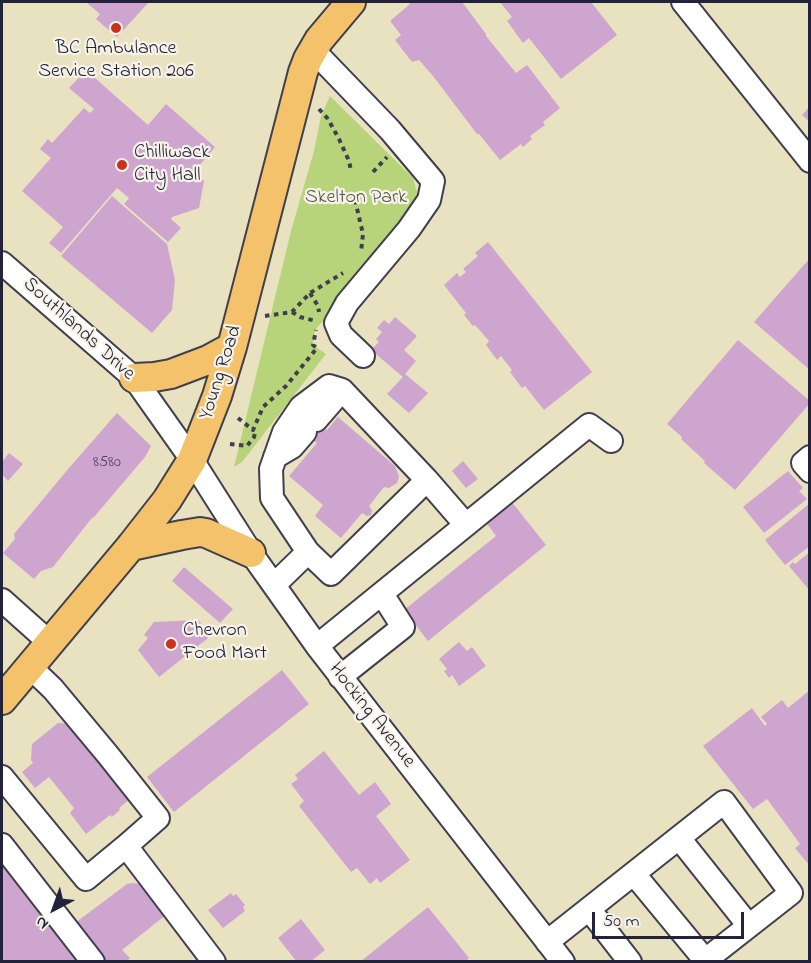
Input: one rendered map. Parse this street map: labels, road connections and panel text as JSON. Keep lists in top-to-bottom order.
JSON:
{
  "streets": {
    "main road": ["Young Road"],
    "street": ["Southlands Drive", "Hocking Avenue"]
  },
  "crossings": [
    ["Southlands Drive", "Young Road"],
    ["Southlands Drive", "Hocking Avenue"],
    ["Young Road", "Hocking Avenue"]
  ],
  "parks": ["Skelton Park"],
  "places": ["BC Ambulance Service Station 206", "Chilliwack City Hall", "Chevron Food Mart"],
  "house_numbers": ["8580"],
  "scale_bar": "50 m",
  "north": "bottom left"
}
